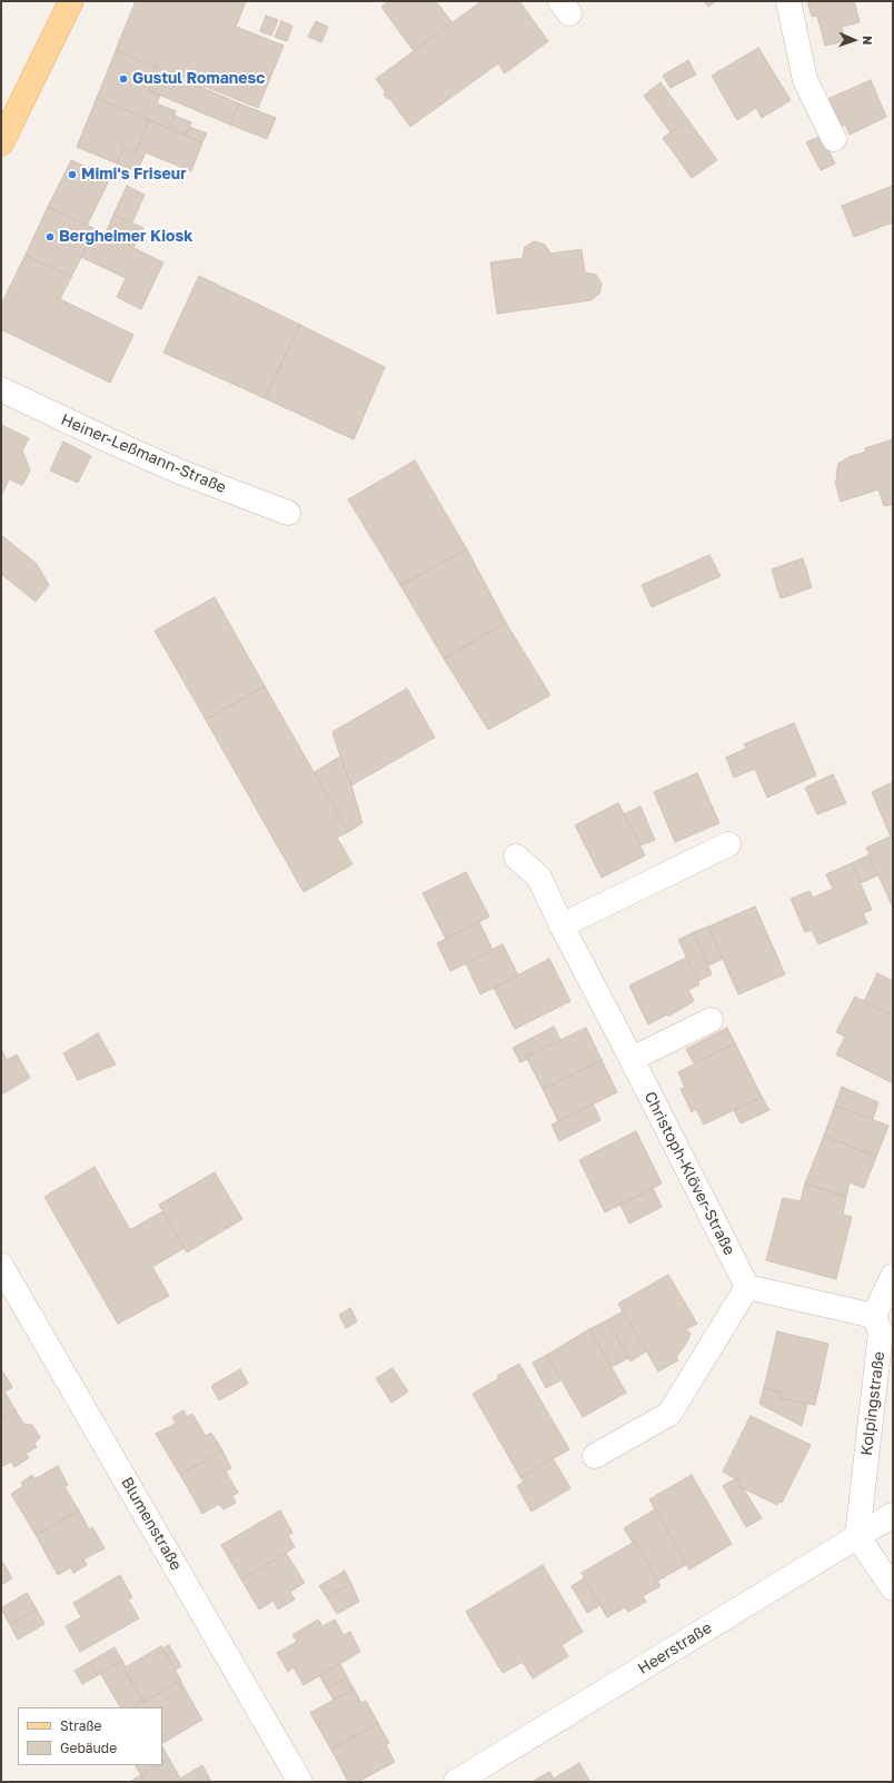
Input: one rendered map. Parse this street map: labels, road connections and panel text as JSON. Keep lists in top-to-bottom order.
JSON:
{
  "streets": {
    "street": [
      "Heiner-Leßmann-Straße",
      "Christoph-Klöver-Straße",
      "Kolpingstraße",
      "Blumenstraße",
      "Heerstraße"
    ]
  },
  "crossings": [
    ["Kolpingstraße", "Heerstraße"]
  ],
  "places": ["Gustul Romanesc", "Mimi's Friseur", "Bergheimer Kiosk"],
  "legend": ["Straße", "Gebäude"],
  "north": "right"
}
